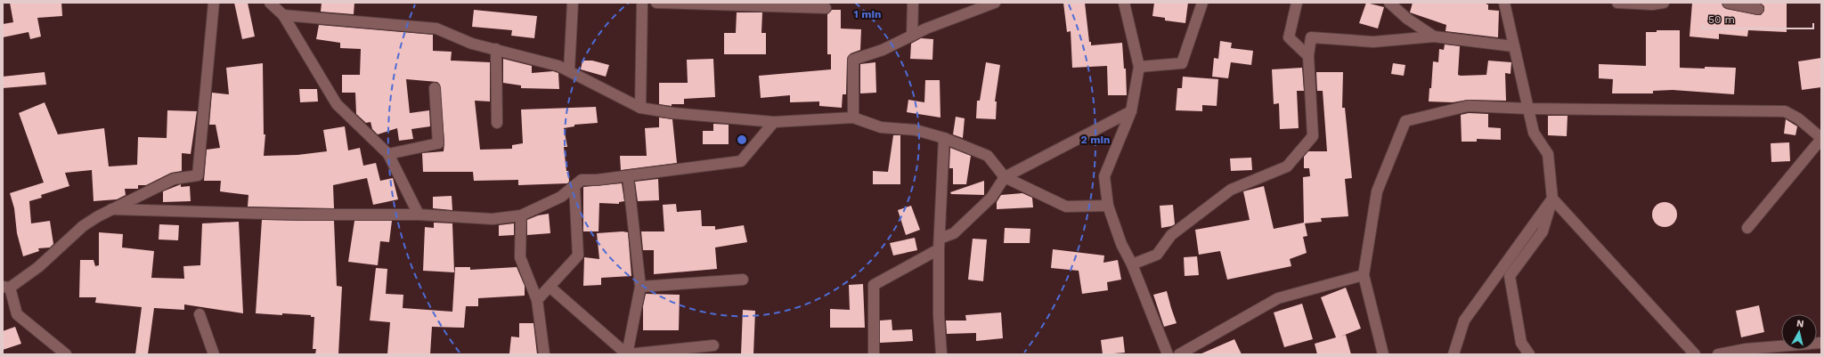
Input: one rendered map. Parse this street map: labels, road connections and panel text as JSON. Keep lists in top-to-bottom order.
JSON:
{
  "scale_bar": "50 m",
  "north": "top",
  "rings": ["1 min", "2 min"]
}
